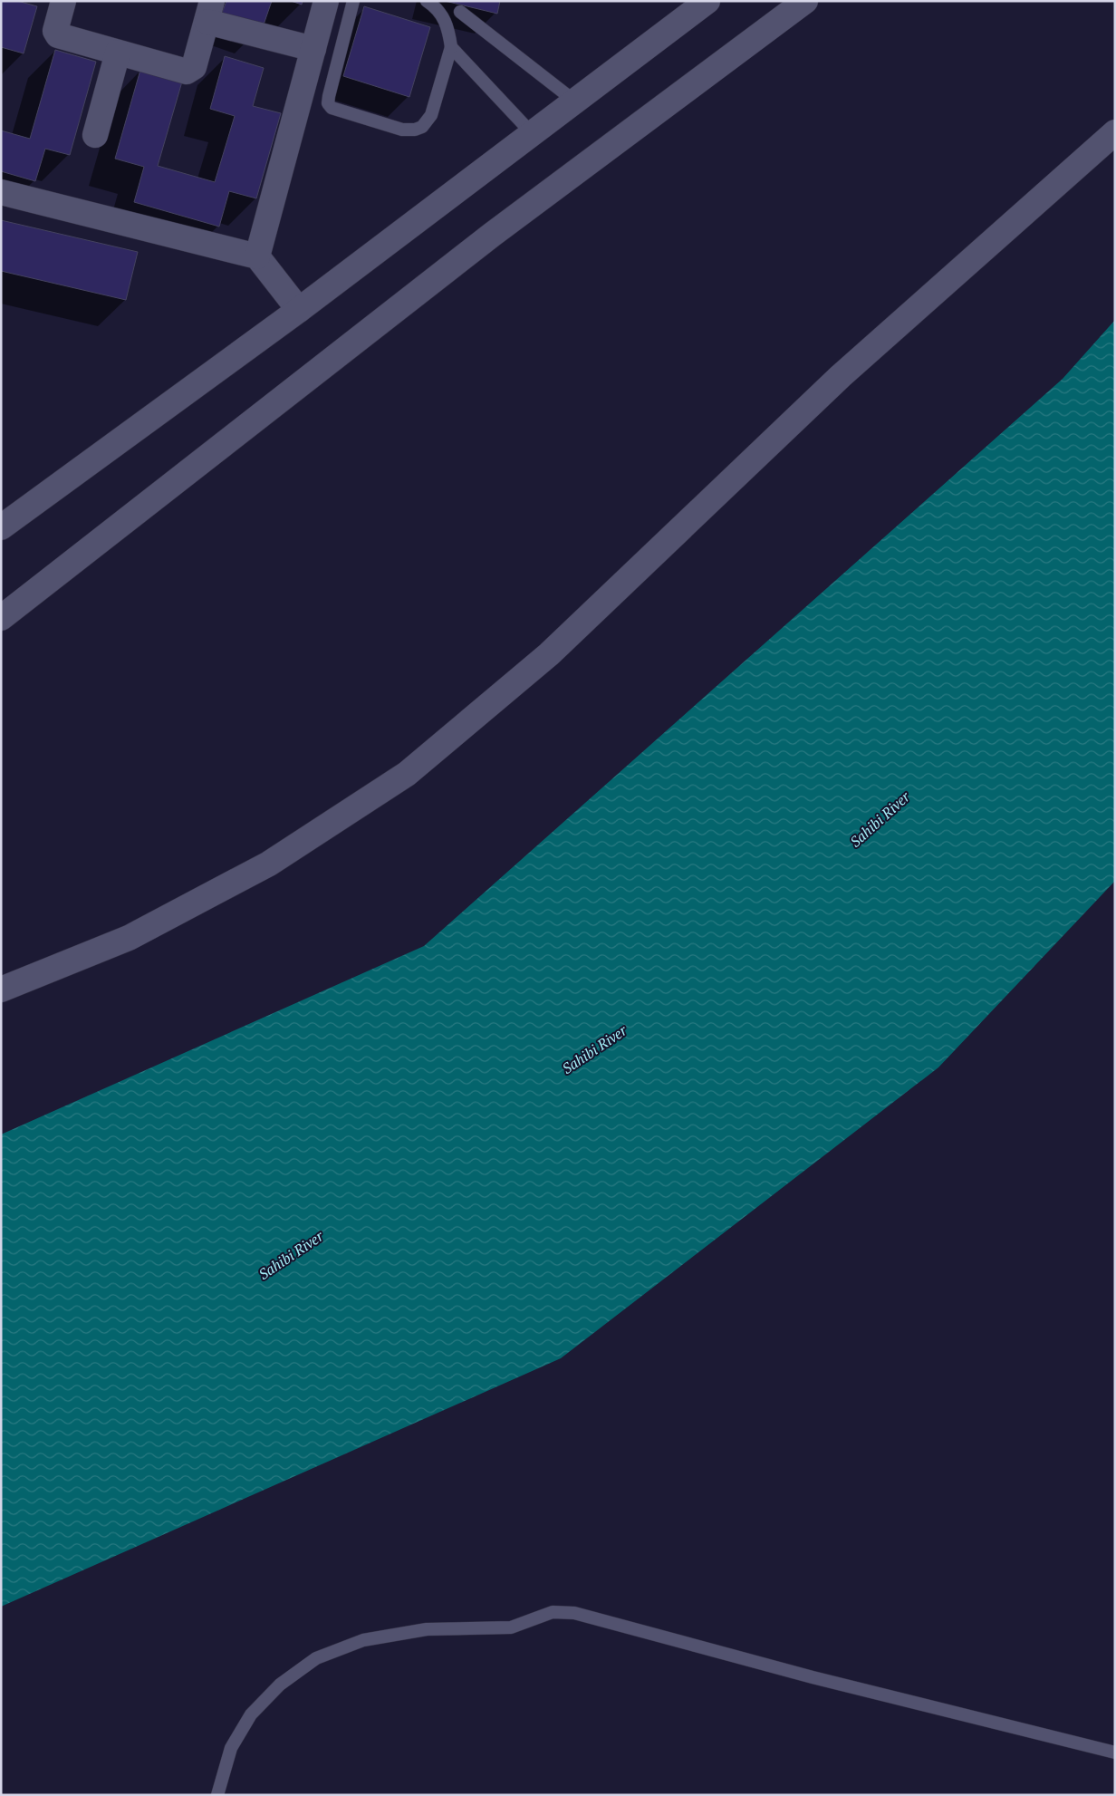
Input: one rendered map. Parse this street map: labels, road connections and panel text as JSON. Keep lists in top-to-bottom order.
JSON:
{
  "water": ["Sahibi River"]
}
